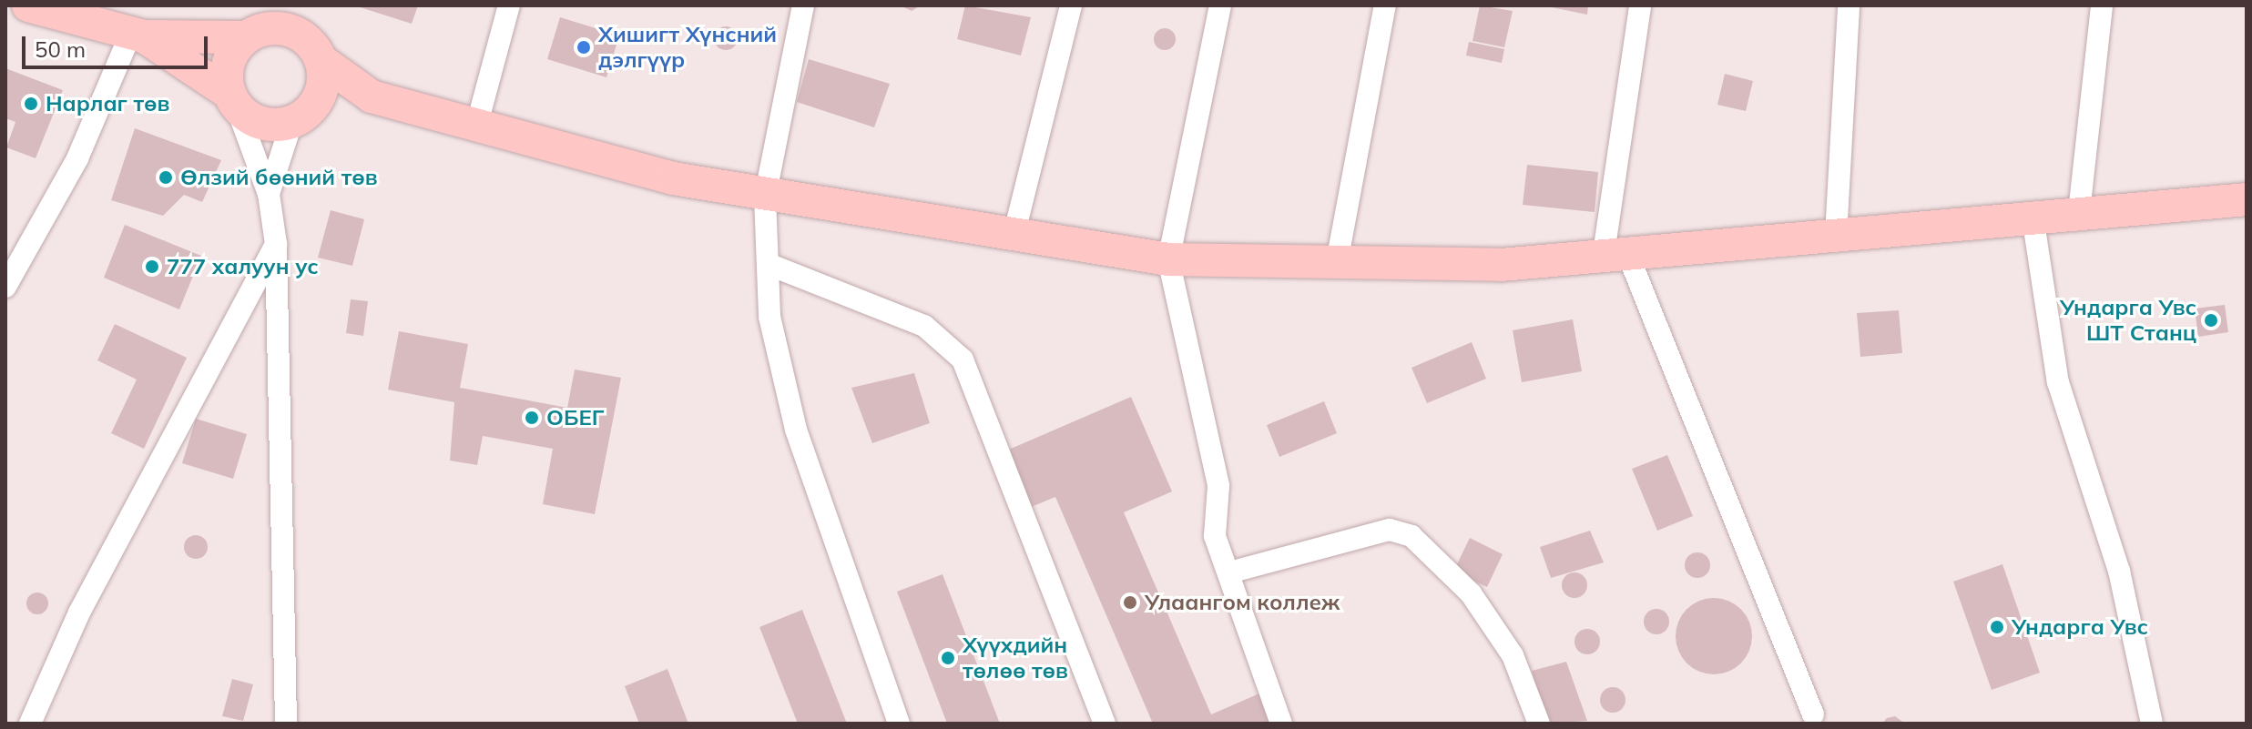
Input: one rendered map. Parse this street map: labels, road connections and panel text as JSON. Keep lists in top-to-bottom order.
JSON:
{
  "places": [
    "Хишигт Хүнсний дэлгүүр",
    "Нарлаг төв",
    "Өлзий бөөний төв",
    "777 халуун ус",
    "Ундарга Увс ШТ Станц",
    "ОБЕГ",
    "Улаангом коллеж",
    "Ундарга Увс",
    "Хүүхдийн төлөө төв"
  ],
  "scale_bar": "50 m"
}
